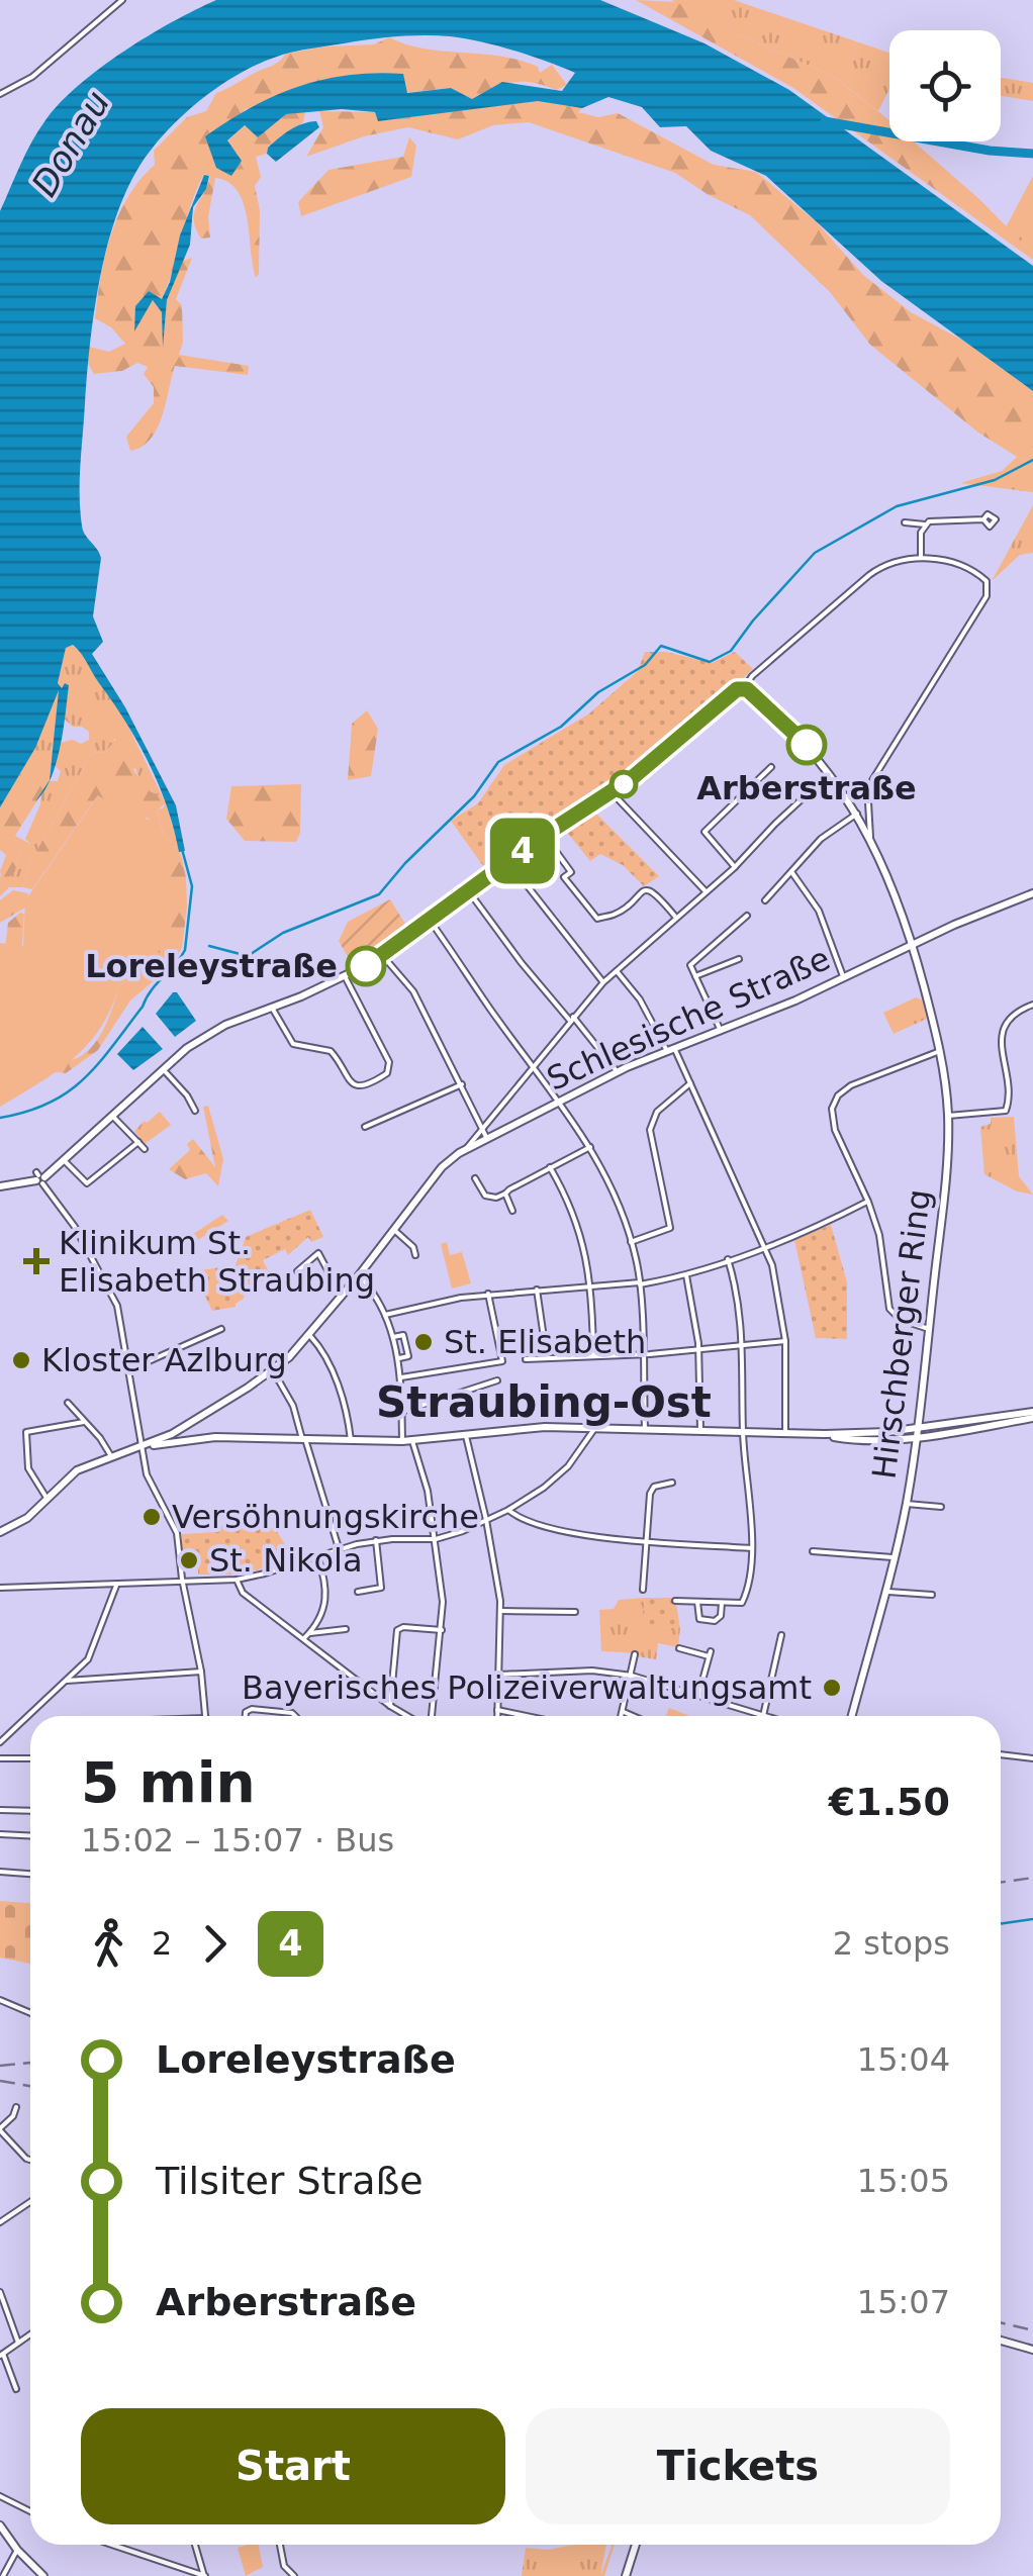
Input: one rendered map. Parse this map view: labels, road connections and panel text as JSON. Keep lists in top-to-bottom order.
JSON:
{
  "streets": {
    "street": ["Schlesische Straße", "Hirschberger Ring"]
  },
  "crossings": [
    ["Schlesische Straße", "Hirschberger Ring"]
  ],
  "districts": ["Straubing-Ost"],
  "water": ["Donau"],
  "places": {
    "other": [
      "Arberstraße",
      "Loreleystraße",
      "St. Elisabeth",
      "Kloster Azlburg",
      "Versöhnungskirche",
      "St. Nikola",
      "Bayerisches Polizeiverwaltungsamt"
    ],
    "health": ["Klinikum St. Elisabeth Straubing"]
  },
  "lines": ["bus line 4"],
  "page": {
    "on_map": "4",
    "heading": ["5 min", "15:02 – 15:07 · Bus", "€1.50"],
    "legs": ["2", "4", "2 stops"],
    "list": [
      {
        "name": "Loreleystraße",
        "value": "15:04"
      },
      {
        "name": "Tilsiter Straße",
        "value": "15:05"
      },
      {
        "name": "Arberstraße",
        "value": "15:07"
      }
    ],
    "buttons": ["Start", "Tickets"]
  }
}
